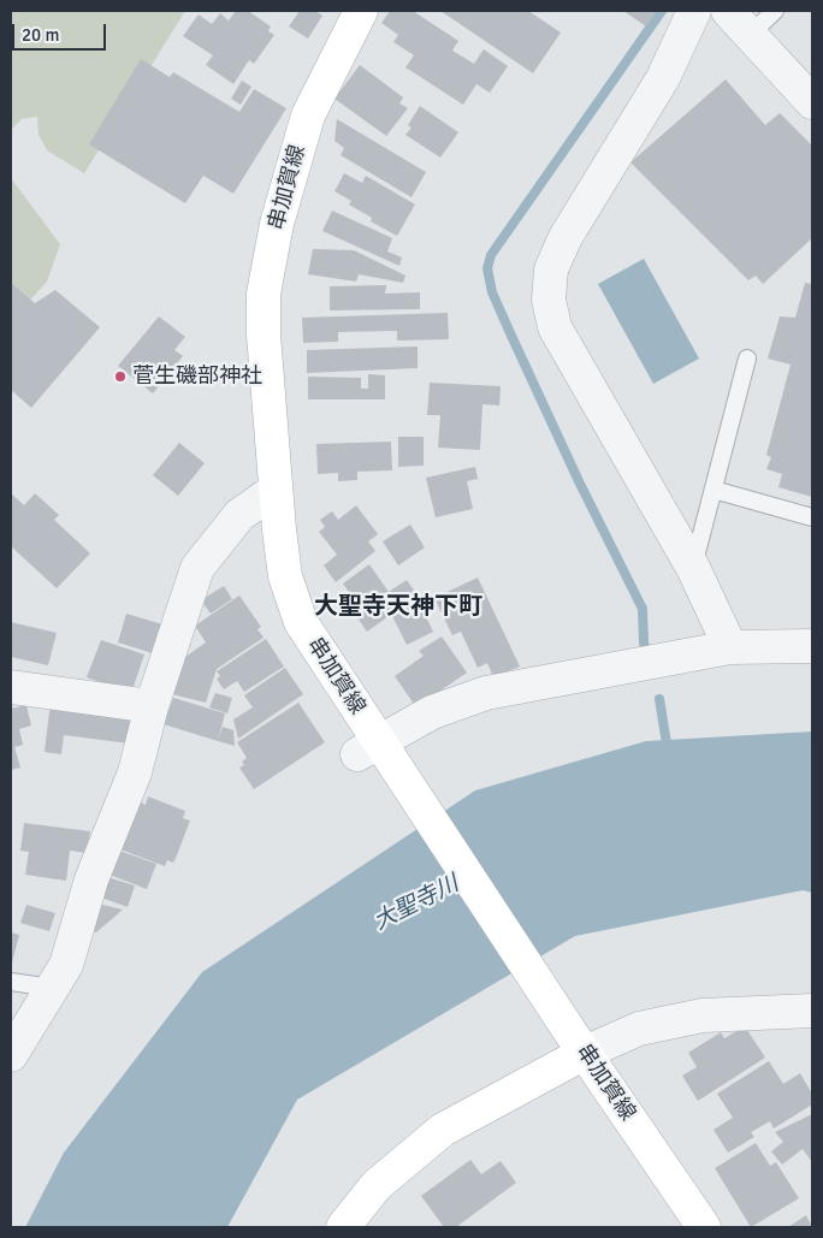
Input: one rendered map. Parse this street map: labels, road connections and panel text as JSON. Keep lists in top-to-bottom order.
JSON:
{
  "streets": {
    "main road": ["串加賀線"]
  },
  "districts": ["大聖寺天神下町"],
  "water": ["大聖寺川"],
  "places": ["菅生磯部神社"],
  "scale_bar": "20 m"
}
